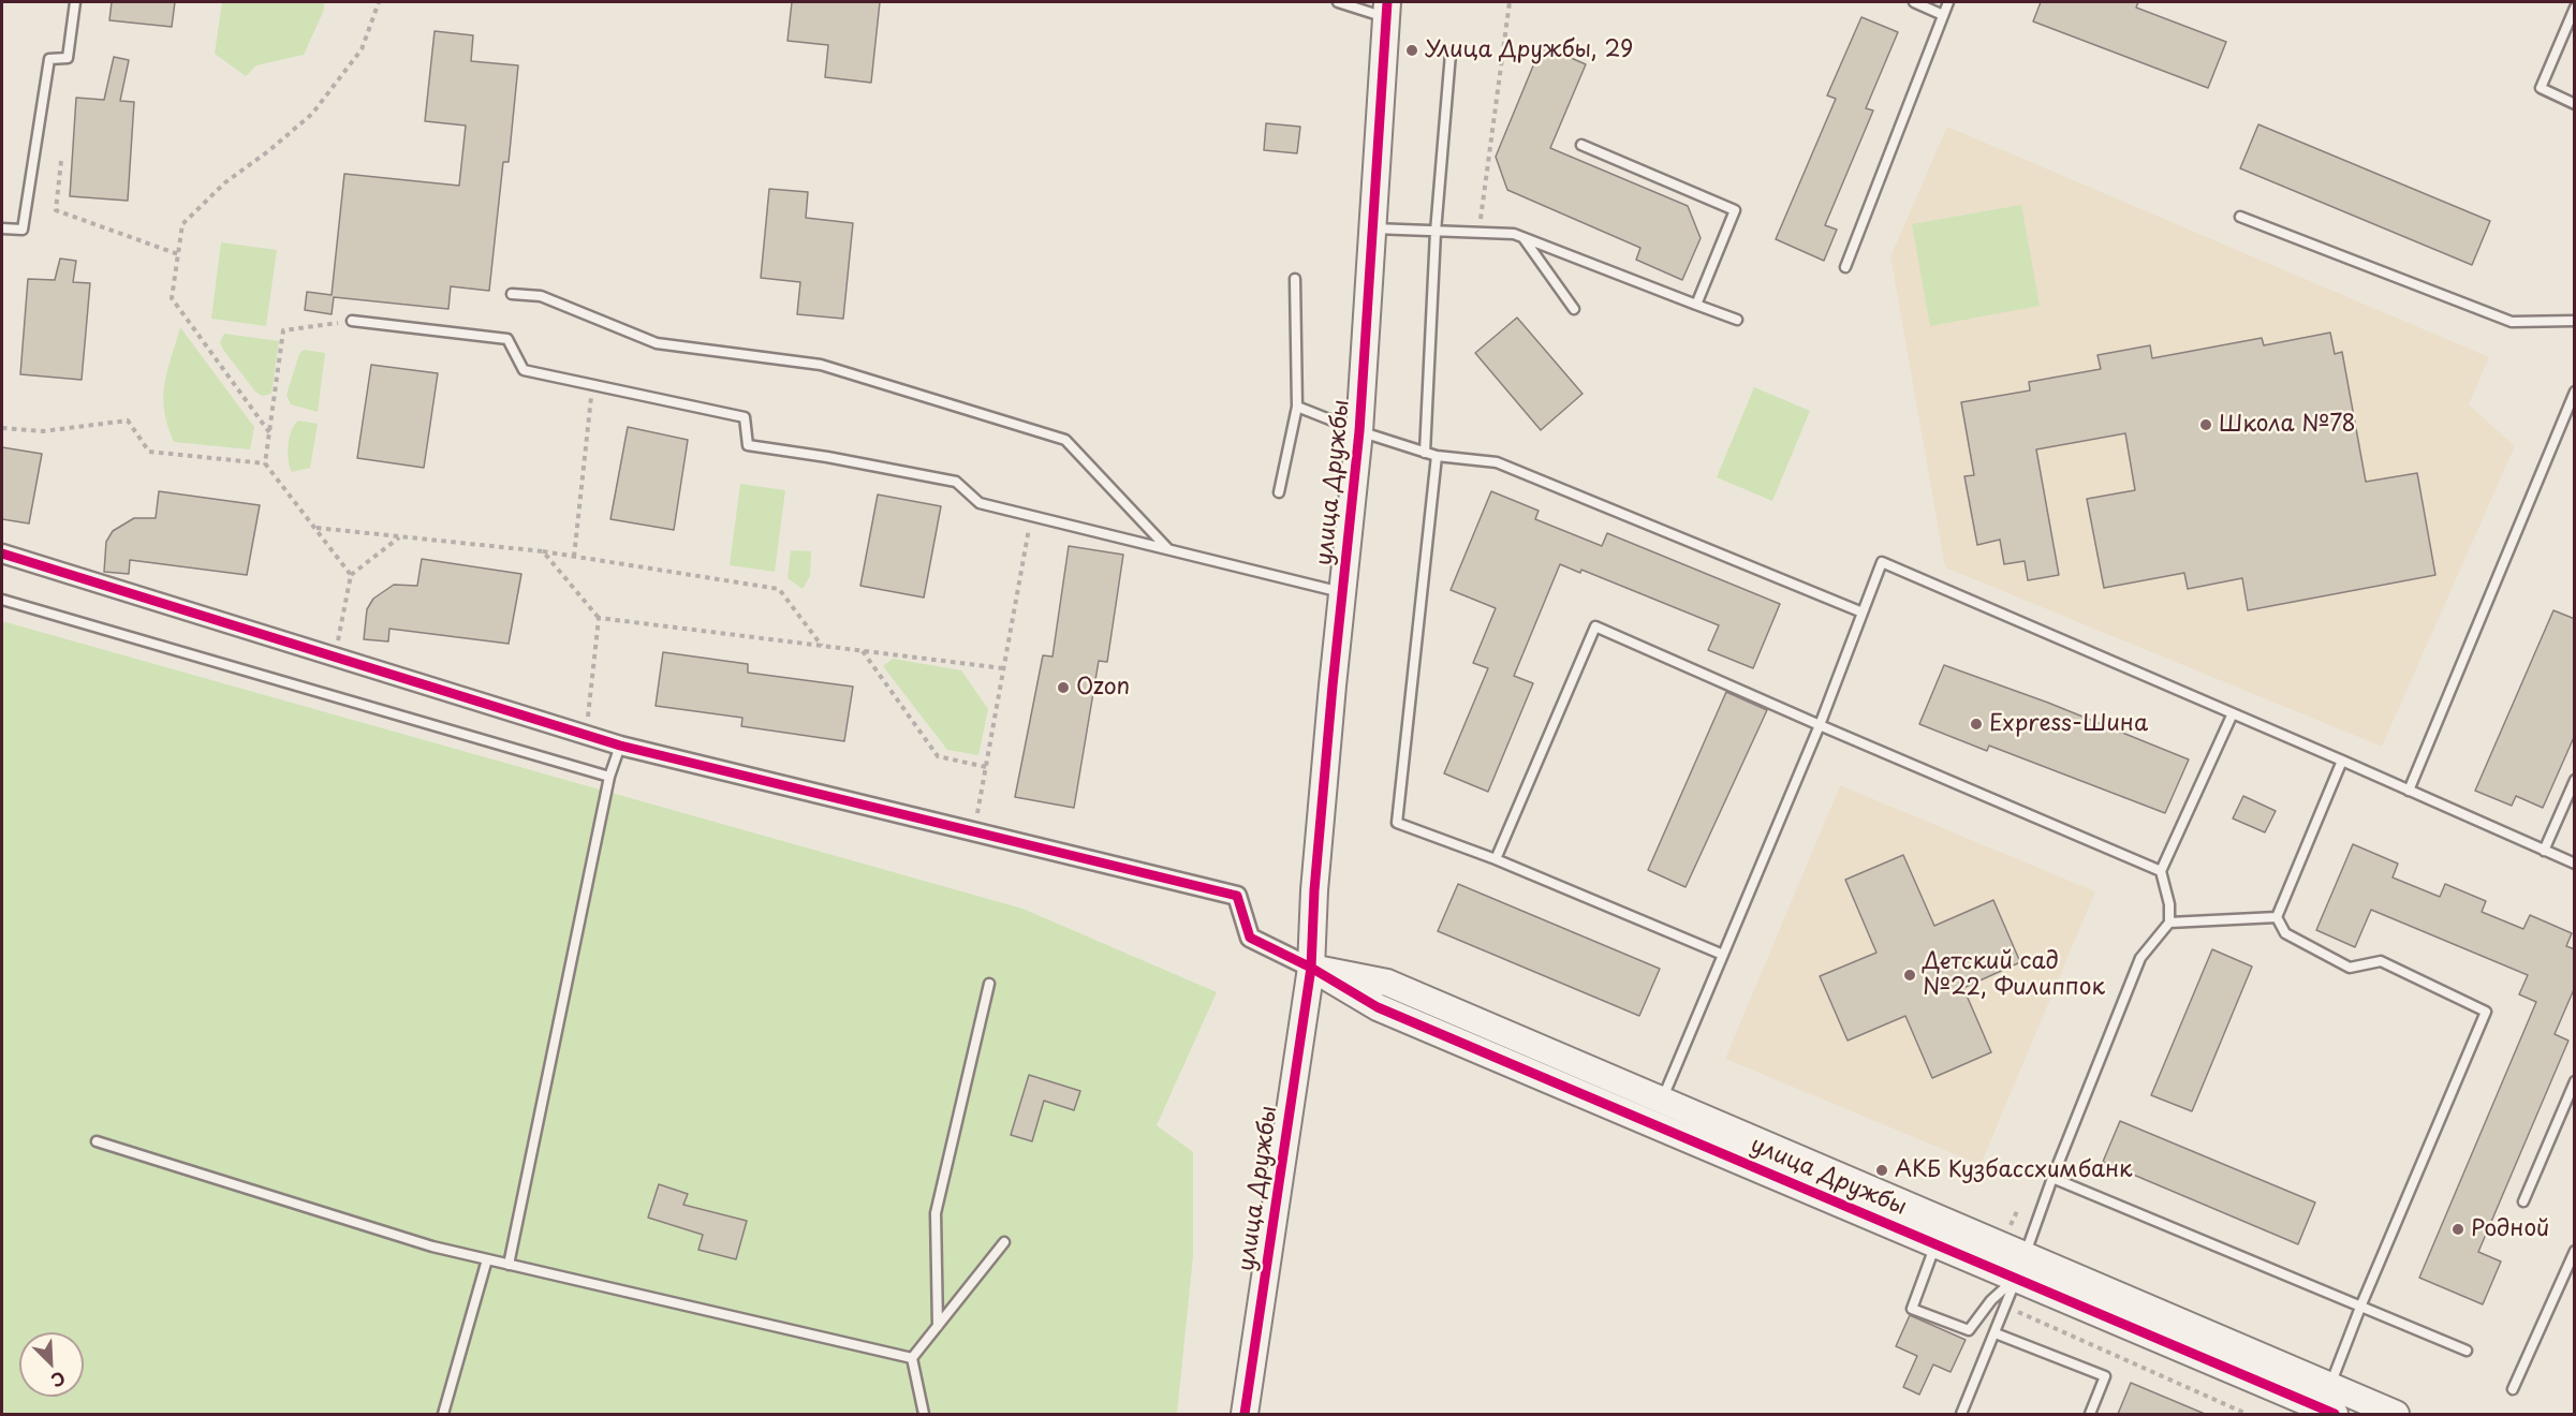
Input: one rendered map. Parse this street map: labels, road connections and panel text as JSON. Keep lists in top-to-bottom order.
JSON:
{
  "streets": {
    "street": ["улица Дружбы"]
  },
  "places": [
    "Улица Дружбы, 29",
    "Школа №78",
    "Ozon",
    "Express-Шина",
    "Детский сад №22, Филиппок",
    "АКБ Кузбассхимбанк",
    "Родной"
  ],
  "north": "bottom right"
}
